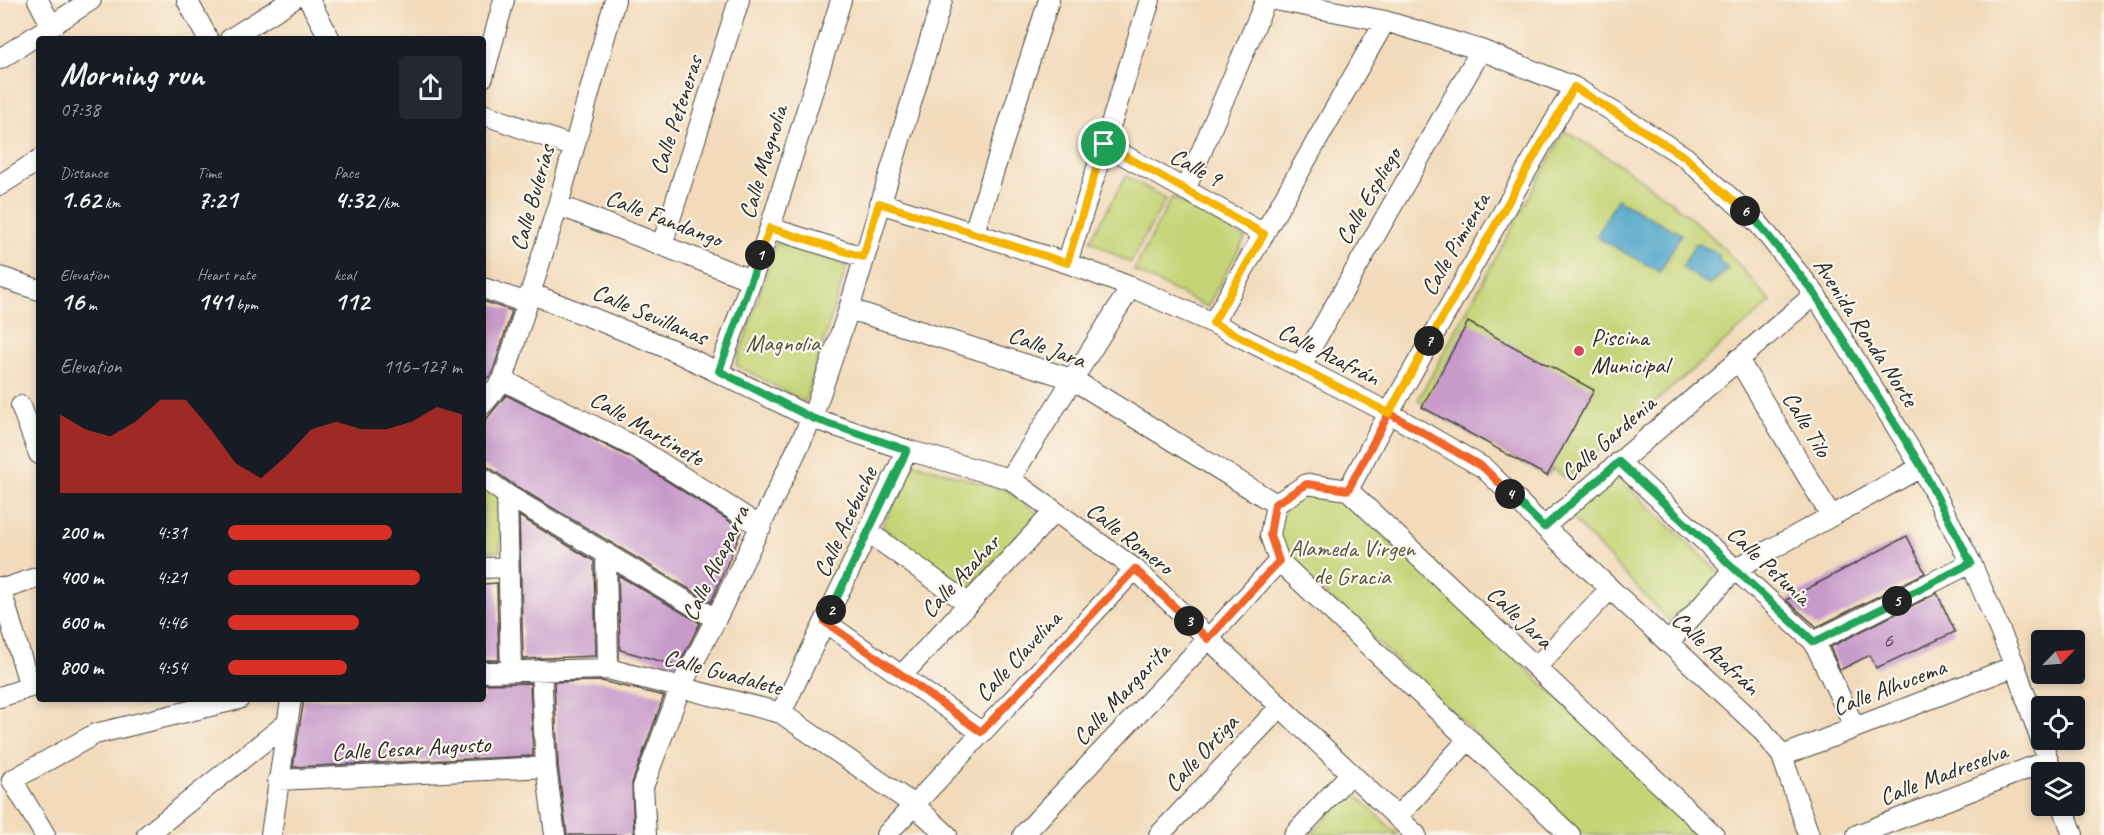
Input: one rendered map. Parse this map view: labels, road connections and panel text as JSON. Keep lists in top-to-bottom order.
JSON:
{
  "streets": {
    "street": [
      "Calle Peteneras",
      "Calle Magnolia",
      "Calle 9",
      "Calle Espliego",
      "Calle Bulerías",
      "Calle Fandango",
      "Calle Pimienta",
      "Calle Sevillanas",
      "Avenida Ronda Norte",
      "Calle Jara",
      "Calle Azafrán",
      "Calle Tilo",
      "Calle Martinete",
      "Calle Gardenia",
      "Calle Acebuche",
      "Calle Romero",
      "Calle Alcaparra",
      "Calle Petunia",
      "Calle Azahar",
      "Calle Clavelina",
      "Calle Guadalete",
      "Calle Alhucema",
      "Calle Margarita",
      "Calle Cesar Augusto",
      "Calle Ortiga",
      "Calle Madreselva"
    ]
  },
  "crossings": [
    ["Calle Peteneras", "Calle Fandango"],
    ["Calle Magnolia", "Calle Fandango"],
    ["Calle Magnolia", "Calle Sevillanas"],
    ["Calle Espliego", "Avenida Ronda Norte"],
    ["Calle Espliego", "Calle Azafrán"],
    ["Calle Bulerías", "Calle Fandango"],
    ["Calle Bulerías", "Calle Sevillanas"],
    ["Calle Bulerías", "Calle Martinete"],
    ["Calle Pimienta", "Avenida Ronda Norte"],
    ["Calle Pimienta", "Calle Jara"],
    ["Calle Pimienta", "Calle Azafrán"],
    ["Calle Sevillanas", "Calle Romero"],
    ["Calle Sevillanas", "Calle Alcaparra"],
    ["Avenida Ronda Norte", "Calle Gardenia"],
    ["Avenida Ronda Norte", "Calle Alhucema"],
    ["Calle Jara", "Calle Alcaparra"],
    ["Calle Azafrán", "Calle Gardenia"],
    ["Calle Azafrán", "Calle Alcaparra"],
    ["Calle Azafrán", "Calle Alhucema"],
    ["Calle Tilo", "Calle Gardenia"],
    ["Calle Martinete", "Calle Alcaparra"],
    ["Calle Gardenia", "Calle Petunia"],
    ["Calle Acebuche", "Calle Romero"],
    ["Calle Acebuche", "Calle Guadalete"],
    ["Calle Romero", "Calle Alcaparra"],
    ["Calle Romero", "Calle Azahar"],
    ["Calle Romero", "Calle Clavelina"],
    ["Calle Romero", "Calle Margarita"],
    ["Calle Romero", "Calle Ortiga"],
    ["Calle Alcaparra", "Calle Guadalete"],
    ["Calle Petunia", "Calle Alhucema"],
    ["Calle Clavelina", "Calle Guadalete"]
  ],
  "parks": ["Magnolia", "Alameda Virgen de Gracia"],
  "places": ["Piscina Municipal"],
  "house_numbers": ["6"],
  "north": "top right",
  "page": {
    "heading": ["Morning run", "07:38"],
    "stats": [
      ["Distance", "1.62 km"],
      ["Time", "7:21"],
      ["Pace", "4:32 /km"],
      ["Elevation", "16 m"],
      ["Heart rate", "141 bpm"],
      ["kcal", "112"]
    ],
    "pins": [
      "6",
      "1",
      "7",
      "4",
      "5",
      "2",
      "3"
    ],
    "chart": ["Elevation", "116–127 m"],
    "list": [
      {
        "name": "200 m",
        "note": "4:31"
      },
      {
        "name": "400 m",
        "note": "4:21"
      },
      {
        "name": "600 m",
        "note": "4:46"
      },
      {
        "name": "800 m",
        "note": "4:54"
      }
    ]
  }
}
